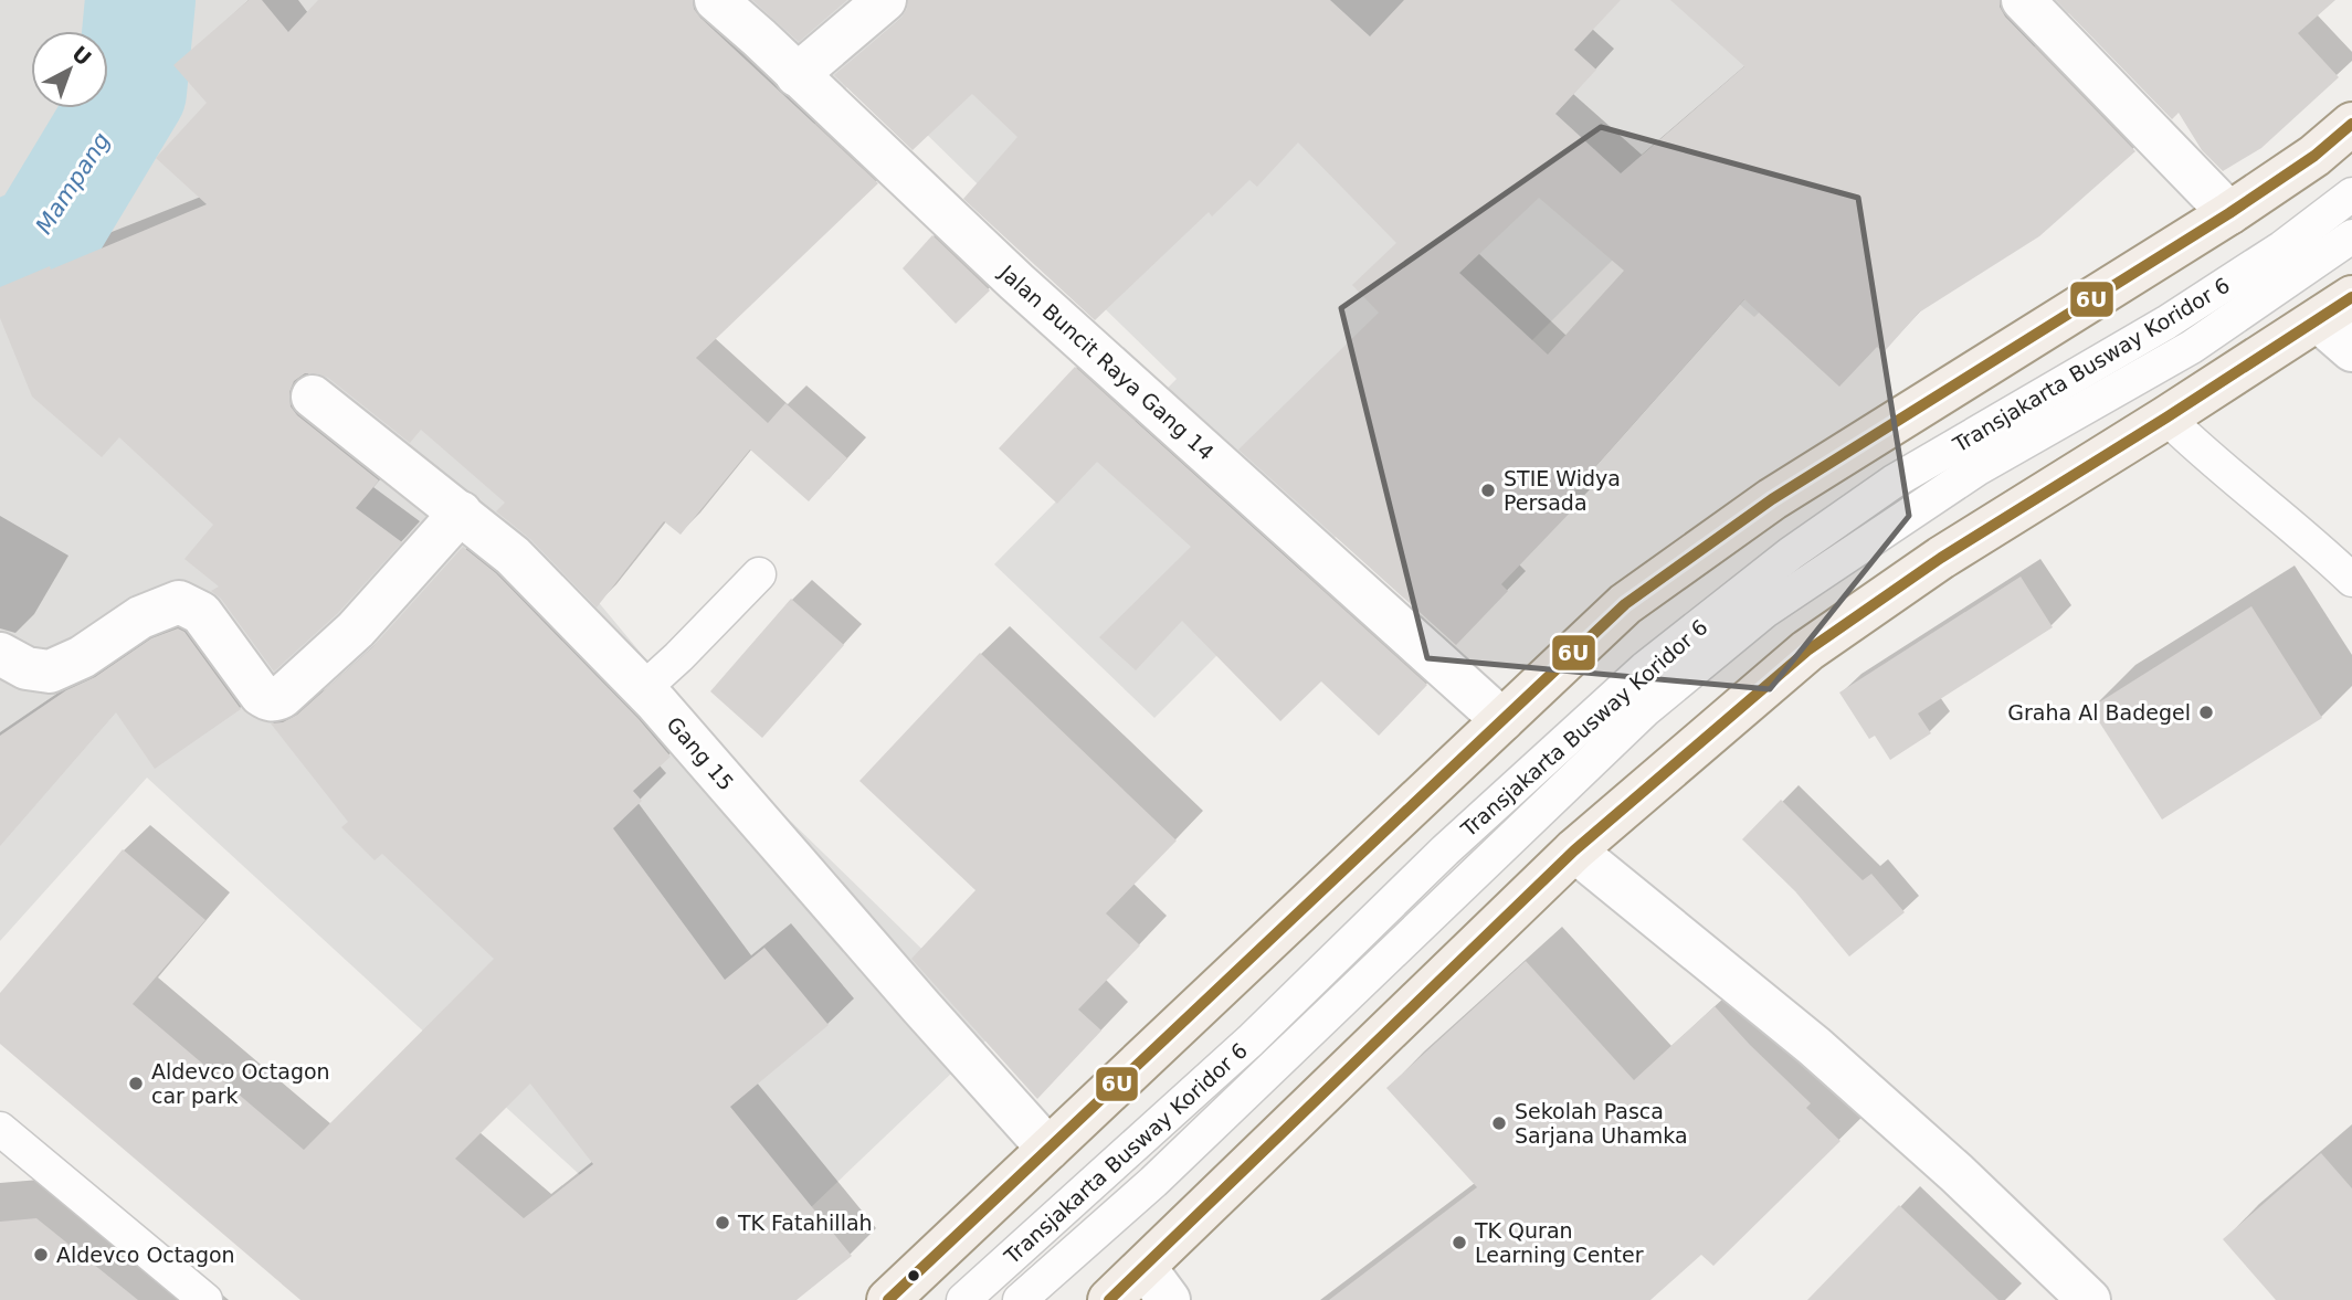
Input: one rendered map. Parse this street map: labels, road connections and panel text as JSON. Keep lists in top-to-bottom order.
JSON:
{
  "streets": {
    "street": ["Jalan Buncit Raya Gang 14", "Gang 15"],
    "lane": ["Transjakarta Busway Koridor 6"]
  },
  "water": ["Mampang"],
  "places": [
    "STIE Widya Persada",
    "Graha Al Badegel",
    "Aldevco Octagon car park",
    "Sekolah Pasca Sarjana Uhamka",
    "TK Fatahillah",
    "TK Quran Learning Center",
    "Aldevco Octagon"
  ],
  "lines": ["transit line 6U"],
  "north": "top right"
}
